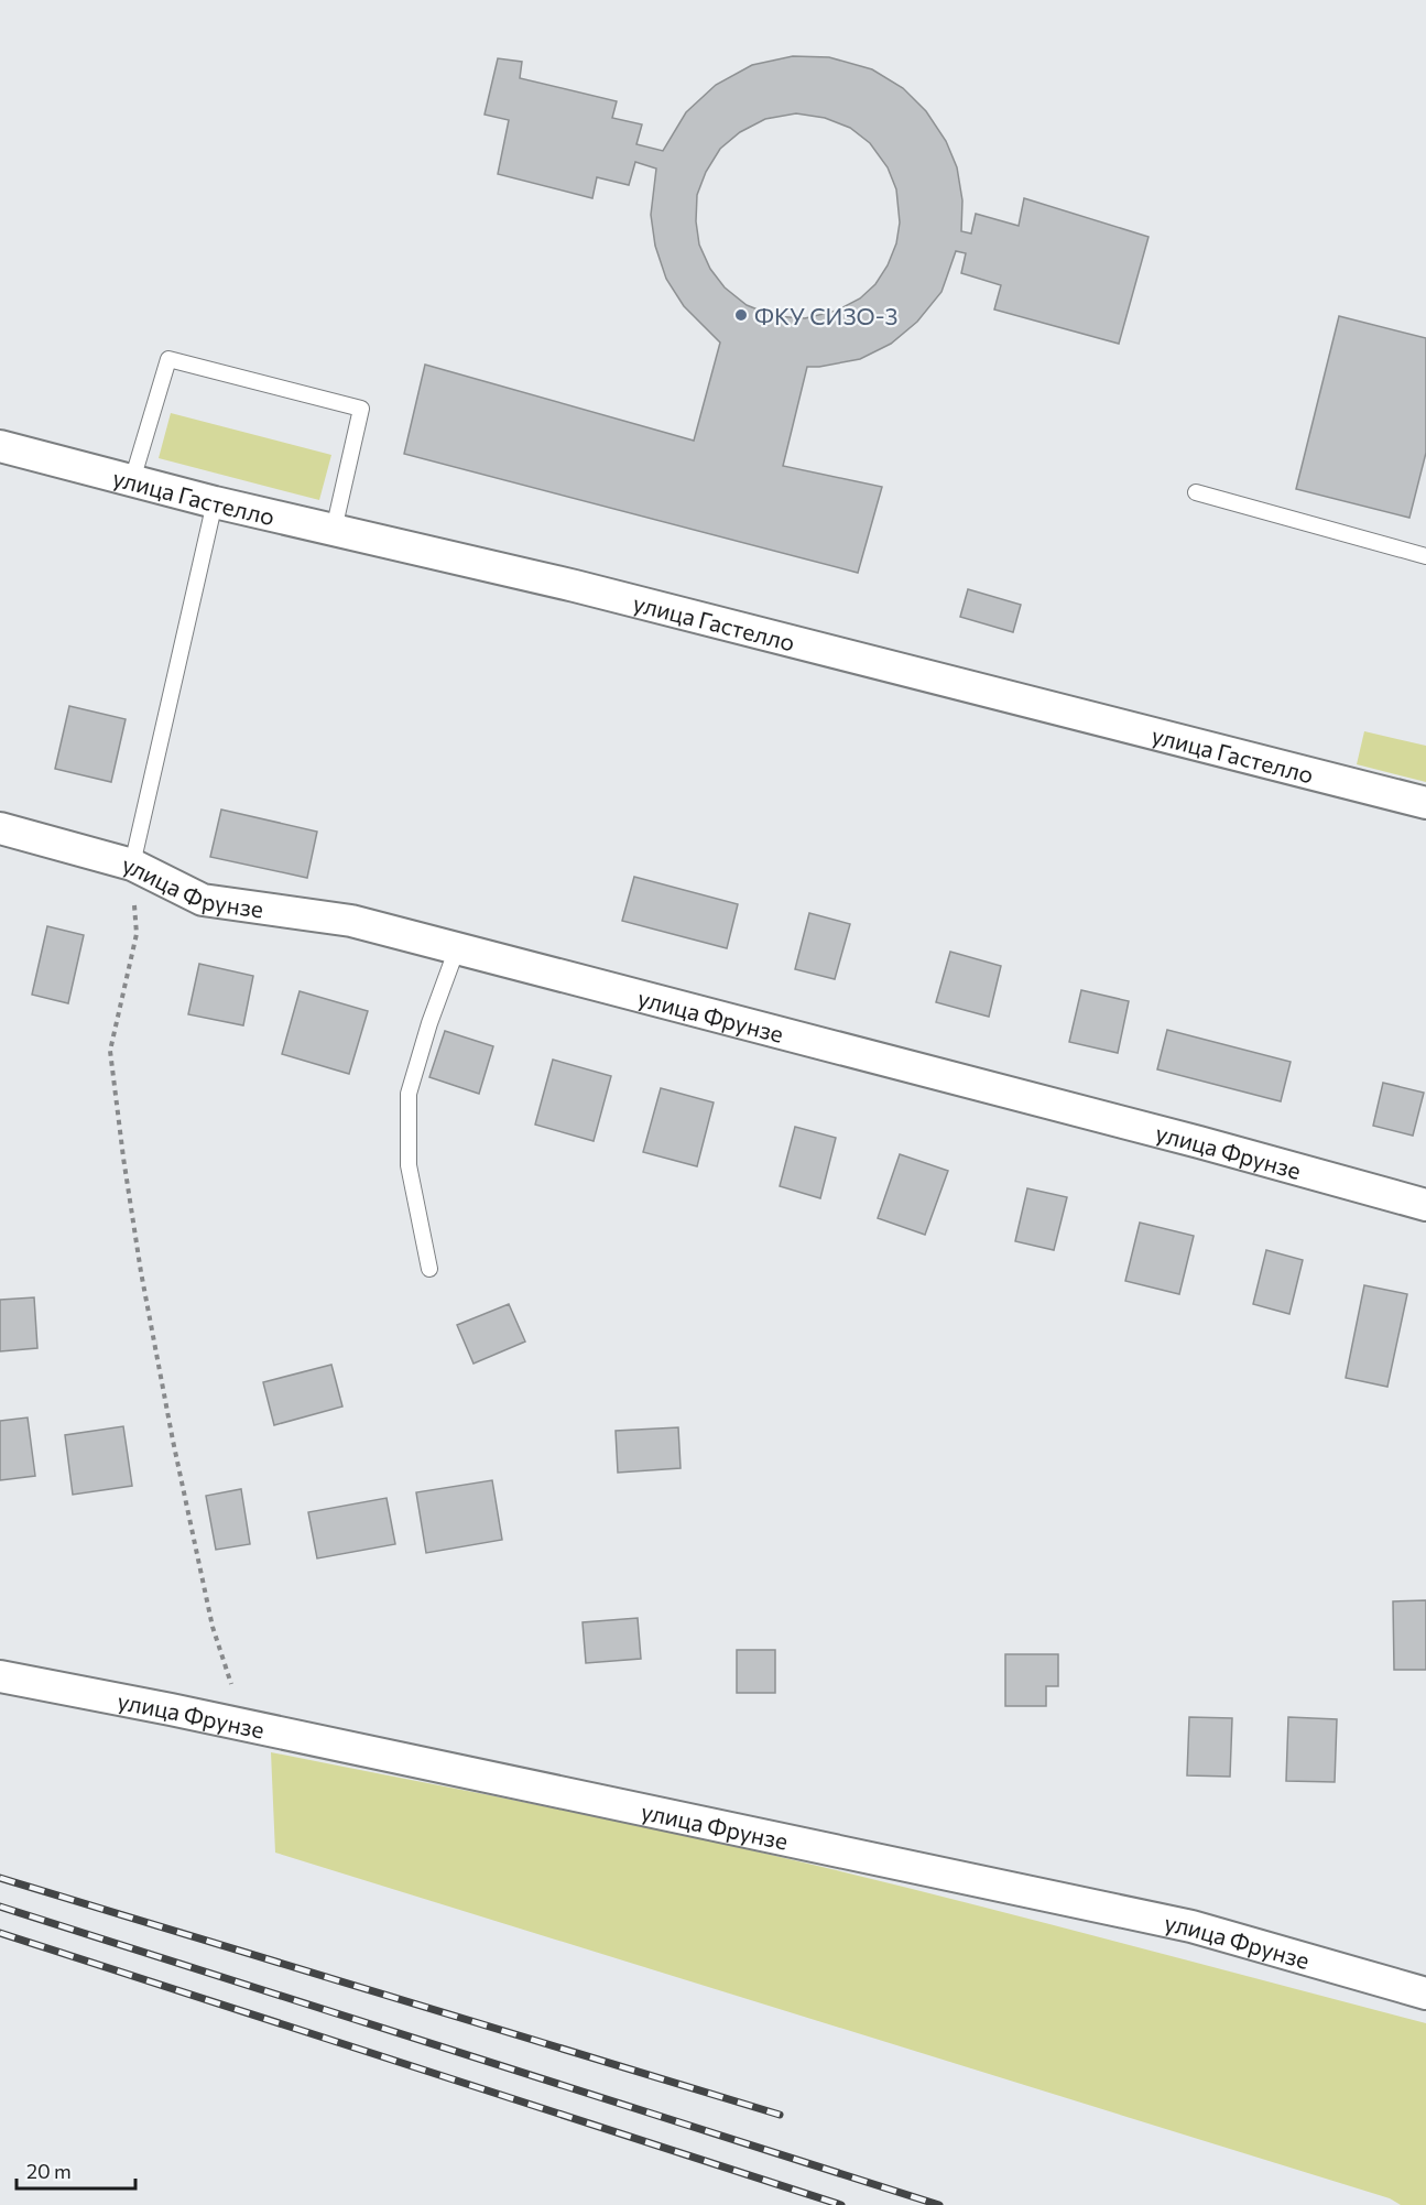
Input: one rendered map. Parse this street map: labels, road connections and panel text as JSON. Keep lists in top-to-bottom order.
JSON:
{
  "streets": {
    "street": ["улица Гастелло", "улица Фрунзе"]
  },
  "places": ["ФКУ СИЗО-3"],
  "scale_bar": "20 m"
}
